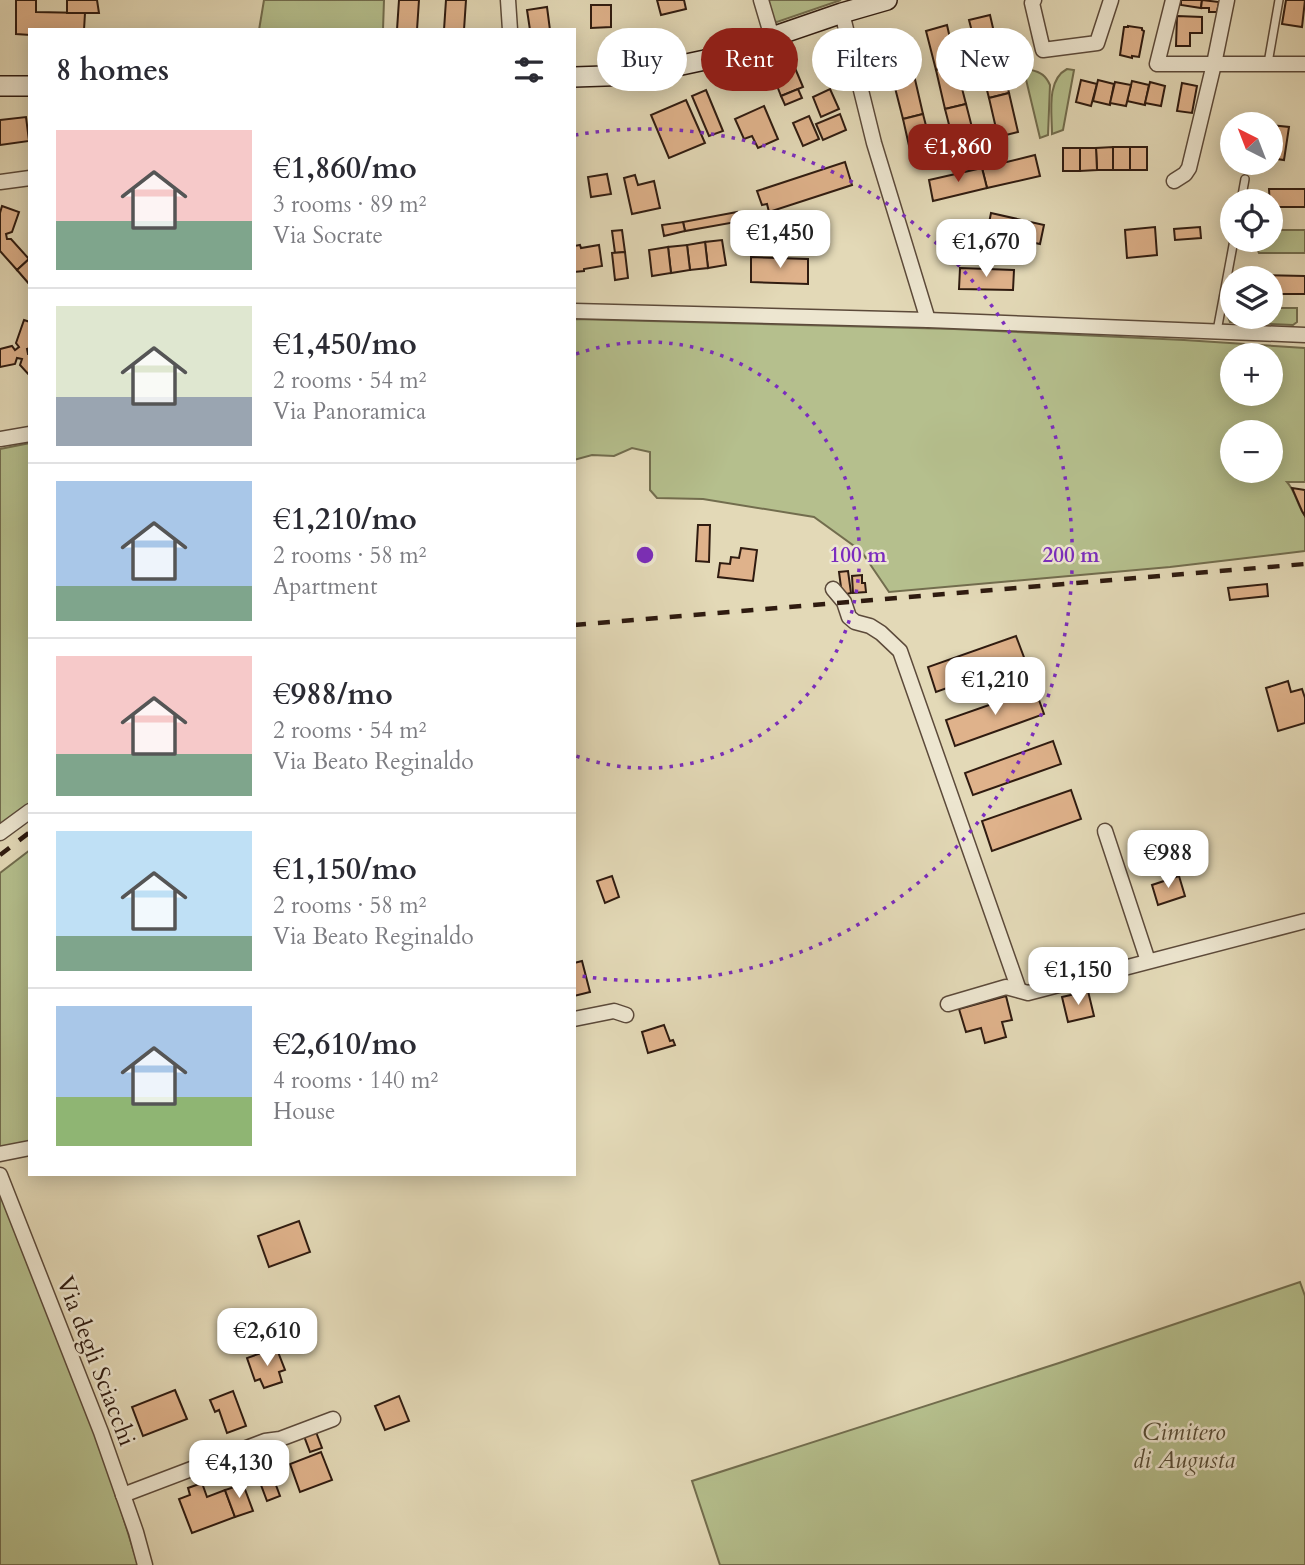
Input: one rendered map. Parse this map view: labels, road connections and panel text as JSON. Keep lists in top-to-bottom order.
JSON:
{
  "streets": {
    "street": ["Via degli Sciacchi"]
  },
  "parks": ["Cimitero di Augusta"],
  "north": "top left",
  "page": {
    "chip": [
      "Buy",
      "Rent",
      "Filters",
      "New"
    ],
    "heading": "8 homes",
    "map_buttons": ["+", "−"],
    "list": [
      {
        "name": "€1,860/mo",
        "note": "3 rooms · 89 m² · Via Socrate"
      },
      {
        "name": "€1,450/mo",
        "note": "2 rooms · 54 m² · Via Panoramica"
      },
      {
        "name": "€1,210/mo",
        "note": "2 rooms · 58 m² · Apartment"
      },
      {
        "name": "€988/mo",
        "note": "2 rooms · 54 m² · Via Beato Reginaldo"
      },
      {
        "name": "€1,150/mo",
        "note": "2 rooms · 58 m² · Via Beato Reginaldo"
      },
      {
        "name": "€2,610/mo",
        "note": "4 rooms · 140 m² · House"
      }
    ],
    "price": [
      "€1,860",
      "€1,450",
      "€1,670",
      "€1,210",
      "€988",
      "€1,150",
      "€2,610",
      "€4,130"
    ]
  },
  "rings": ["100 m", "200 m"]
}
